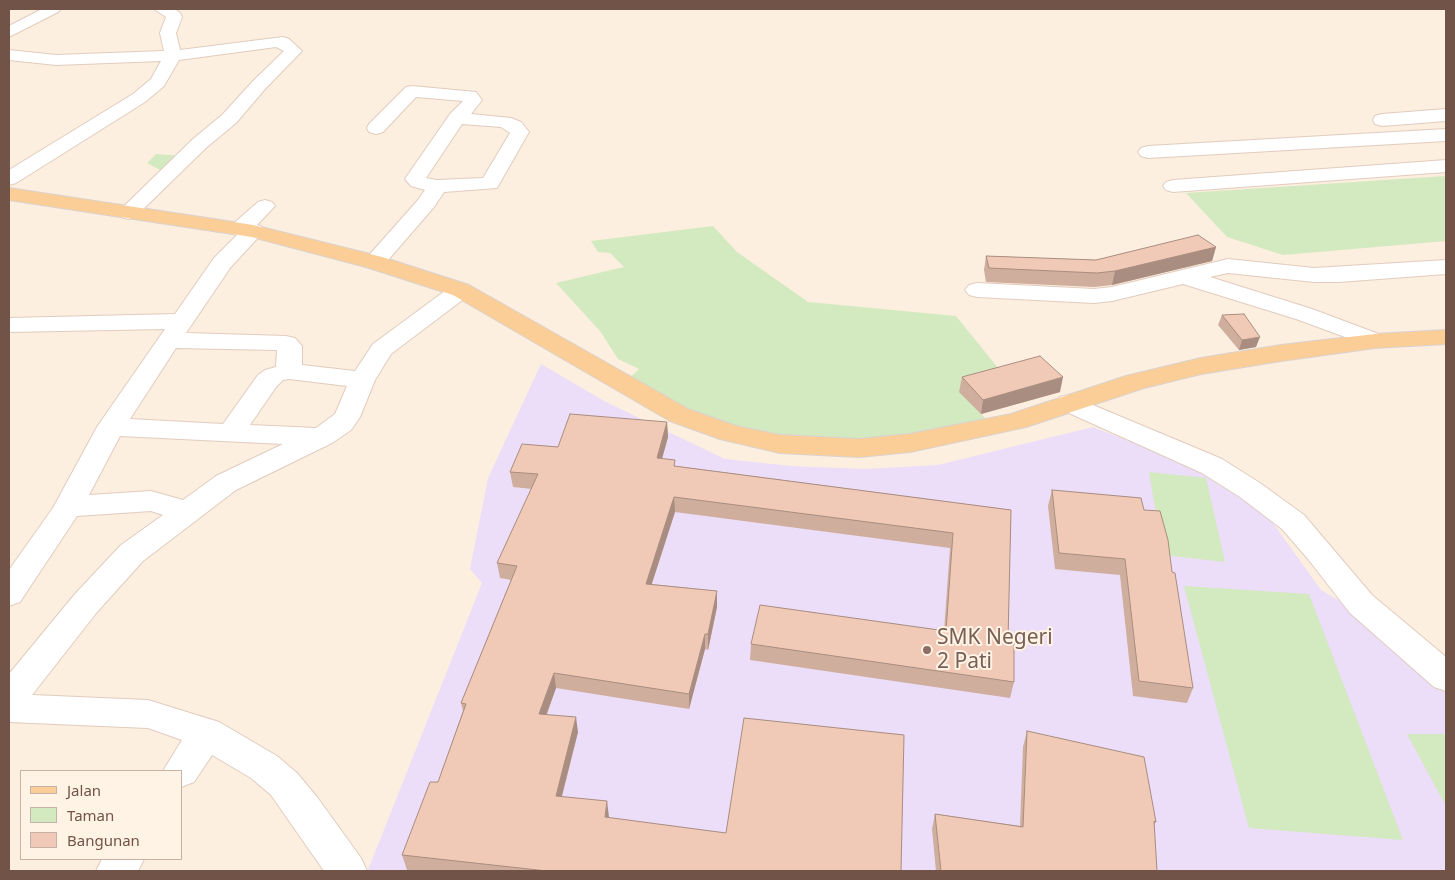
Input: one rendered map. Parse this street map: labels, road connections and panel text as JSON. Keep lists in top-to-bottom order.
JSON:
{
  "places": ["SMK Negeri 2 Pati"],
  "legend": ["Jalan", "Taman", "Bangunan"]
}
